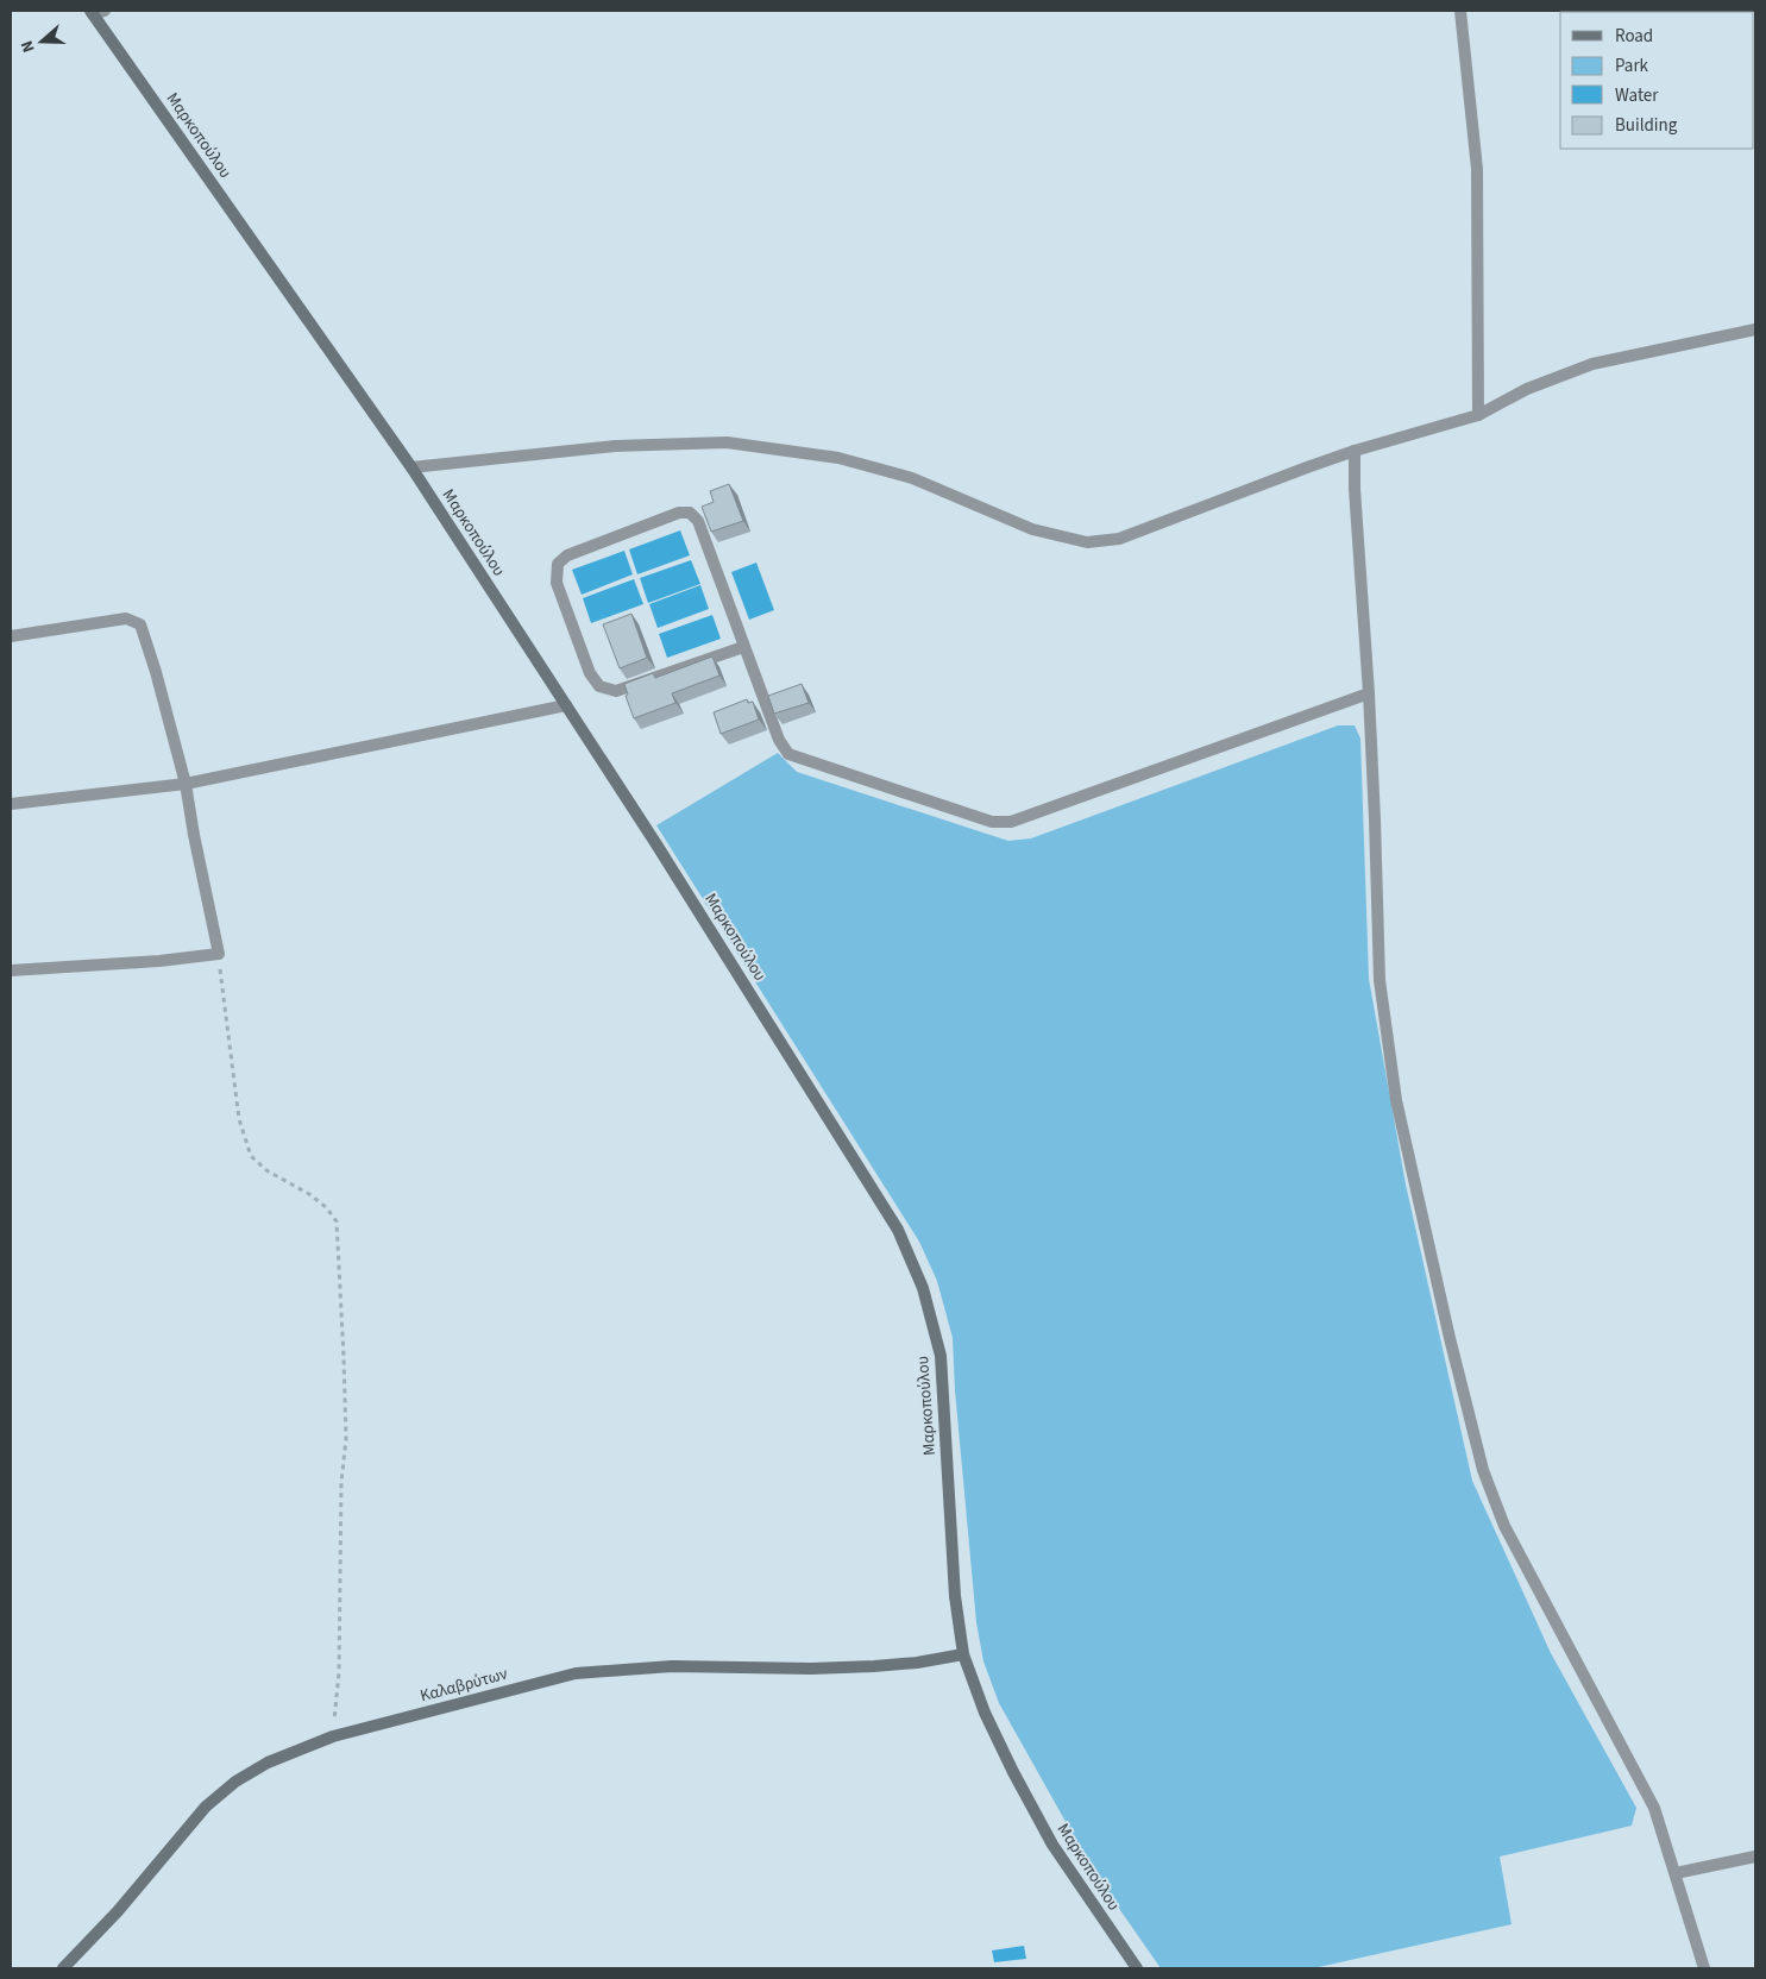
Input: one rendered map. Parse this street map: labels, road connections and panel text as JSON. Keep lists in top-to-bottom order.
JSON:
{
  "streets": {
    "street": ["Μαρκοπούλου", "Καλαβρύτων"]
  },
  "crossings": [
    ["Μαρκοπούλου", "Καλαβρύτων"]
  ],
  "legend": [
    "Road",
    "Park",
    "Water",
    "Building"
  ],
  "north": "left"
}
